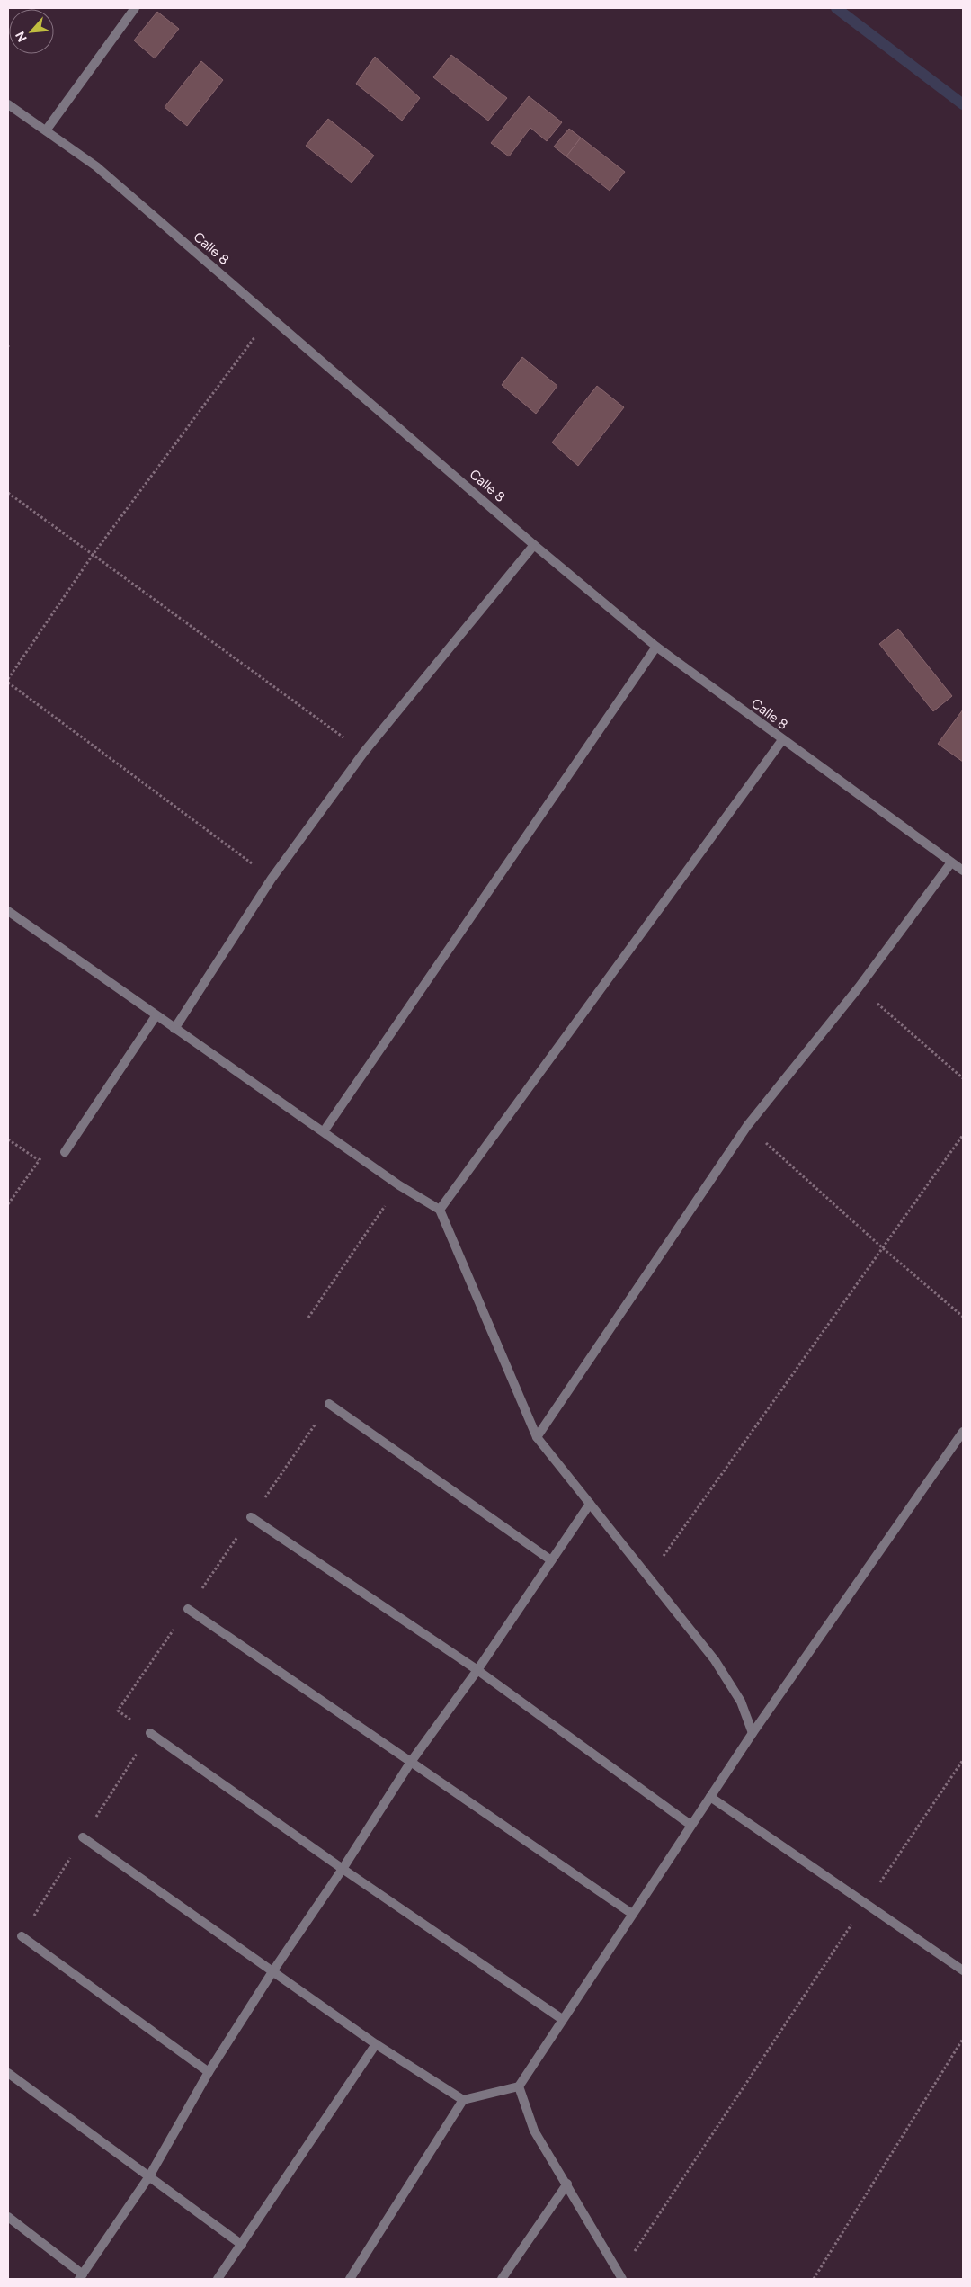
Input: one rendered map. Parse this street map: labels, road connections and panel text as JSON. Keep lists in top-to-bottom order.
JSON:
{
  "streets": {
    "street": ["Calle 8"]
  },
  "north": "bottom left"
}
